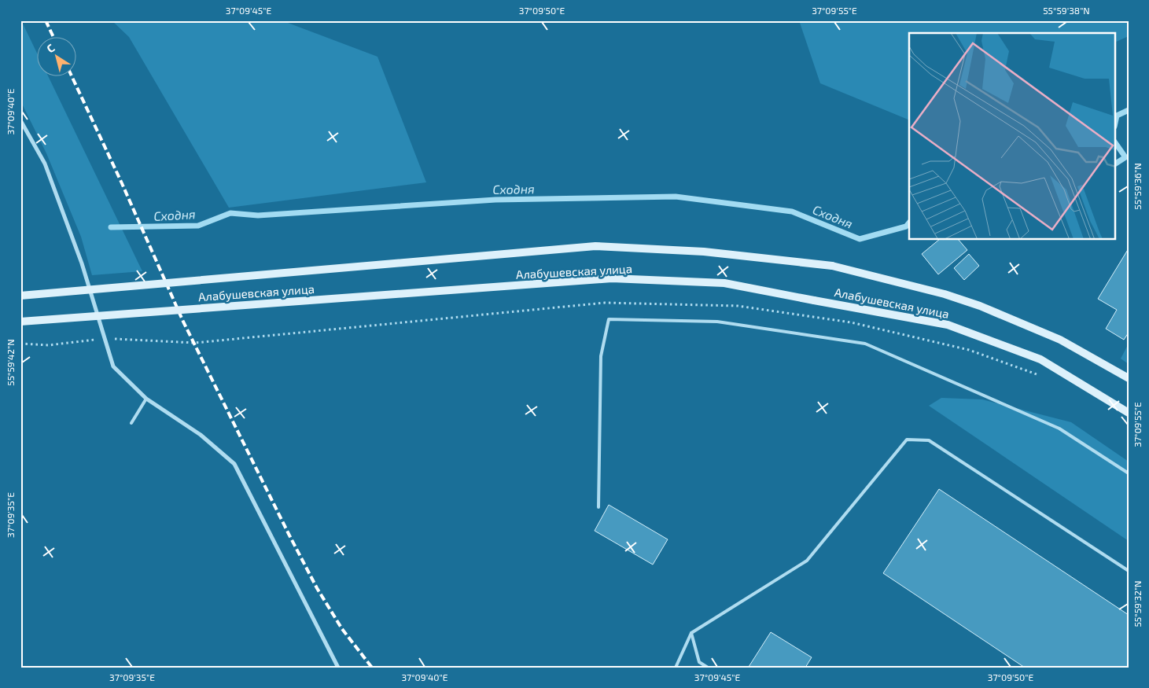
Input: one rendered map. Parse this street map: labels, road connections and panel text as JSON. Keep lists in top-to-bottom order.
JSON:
{
  "streets": {
    "street": ["Алабушевская улица"]
  },
  "water": ["Сходня"],
  "north": "top left",
  "coordinates": [
    "37°09'45\"E",
    "37°09'50\"E",
    "37°09'55\"E",
    "55°59'38\"N",
    "37°09'40\"E",
    "55°59'36\"N",
    "55°59'42\"N",
    "37°09'35\"E",
    "55°59'32\"N"
  ]
}
